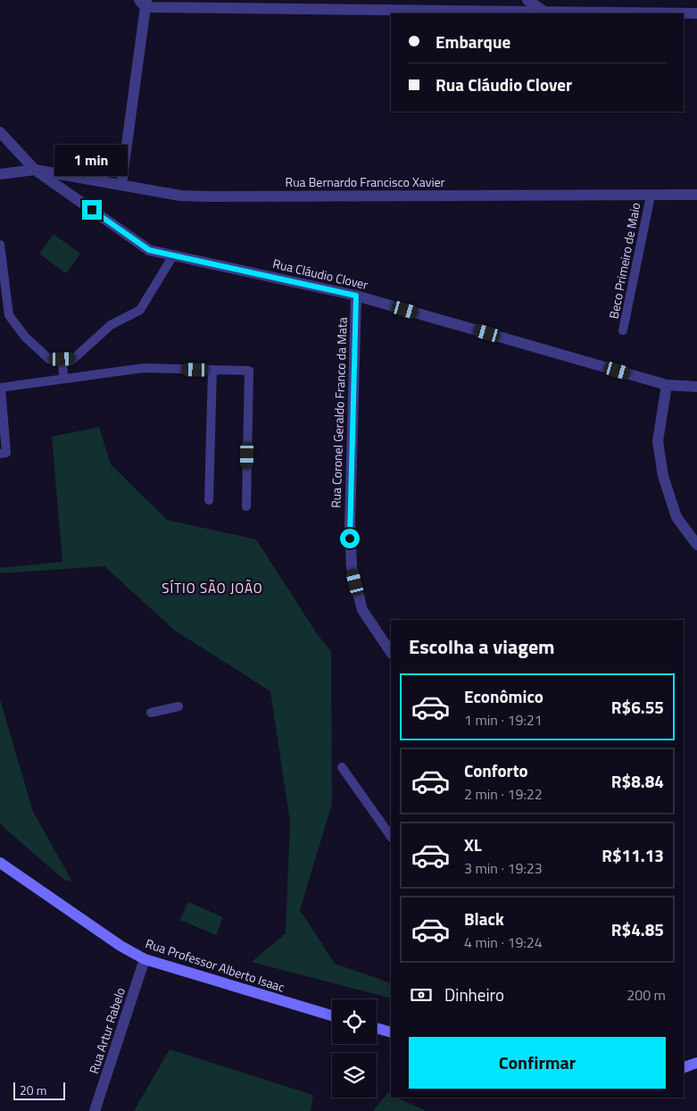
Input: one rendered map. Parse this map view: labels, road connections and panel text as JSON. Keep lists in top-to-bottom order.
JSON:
{
  "streets": {
    "main road": ["Rua Professor Alberto Isaac"],
    "street": [
      "Rua Bernardo Francisco Xavier",
      "Rua Cláudio Clover",
      "Rua Coronel Geraldo Franco da Mata",
      "Rua Artur Rabelo"
    ],
    "lane": ["Beco Primeiro de Maio"]
  },
  "crossings": [
    ["Rua Bernardo Francisco Xavier", "Beco Primeiro de Maio"],
    ["Rua Bernardo Francisco Xavier", "Rua Cláudio Clover"],
    ["Rua Cláudio Clover", "Rua Coronel Geraldo Franco da Mata"],
    ["Rua Professor Alberto Isaac", "Rua Artur Rabelo"]
  ],
  "districts": ["SÍTIO SÃO JOÃO"],
  "scale_bar": "20 m",
  "page": {
    "banner": ["Embarque", "Rua Cláudio Clover"],
    "bubble": "1 min",
    "heading": "Escolha a viagem",
    "list": [
      {
        "name": "Econômico",
        "note": "1 min · 19:21",
        "value": "R$6.55"
      },
      {
        "name": "Conforto",
        "note": "2 min · 19:22",
        "value": "R$8.84"
      },
      {
        "name": "XL",
        "note": "3 min · 19:23",
        "value": "R$11.13"
      },
      {
        "name": "Black",
        "note": "4 min · 19:24",
        "value": "R$4.85"
      }
    ],
    "pay": ["Dinheiro", "200 m"],
    "buttons": "Confirmar",
    "scale": "20 m"
  }
}
